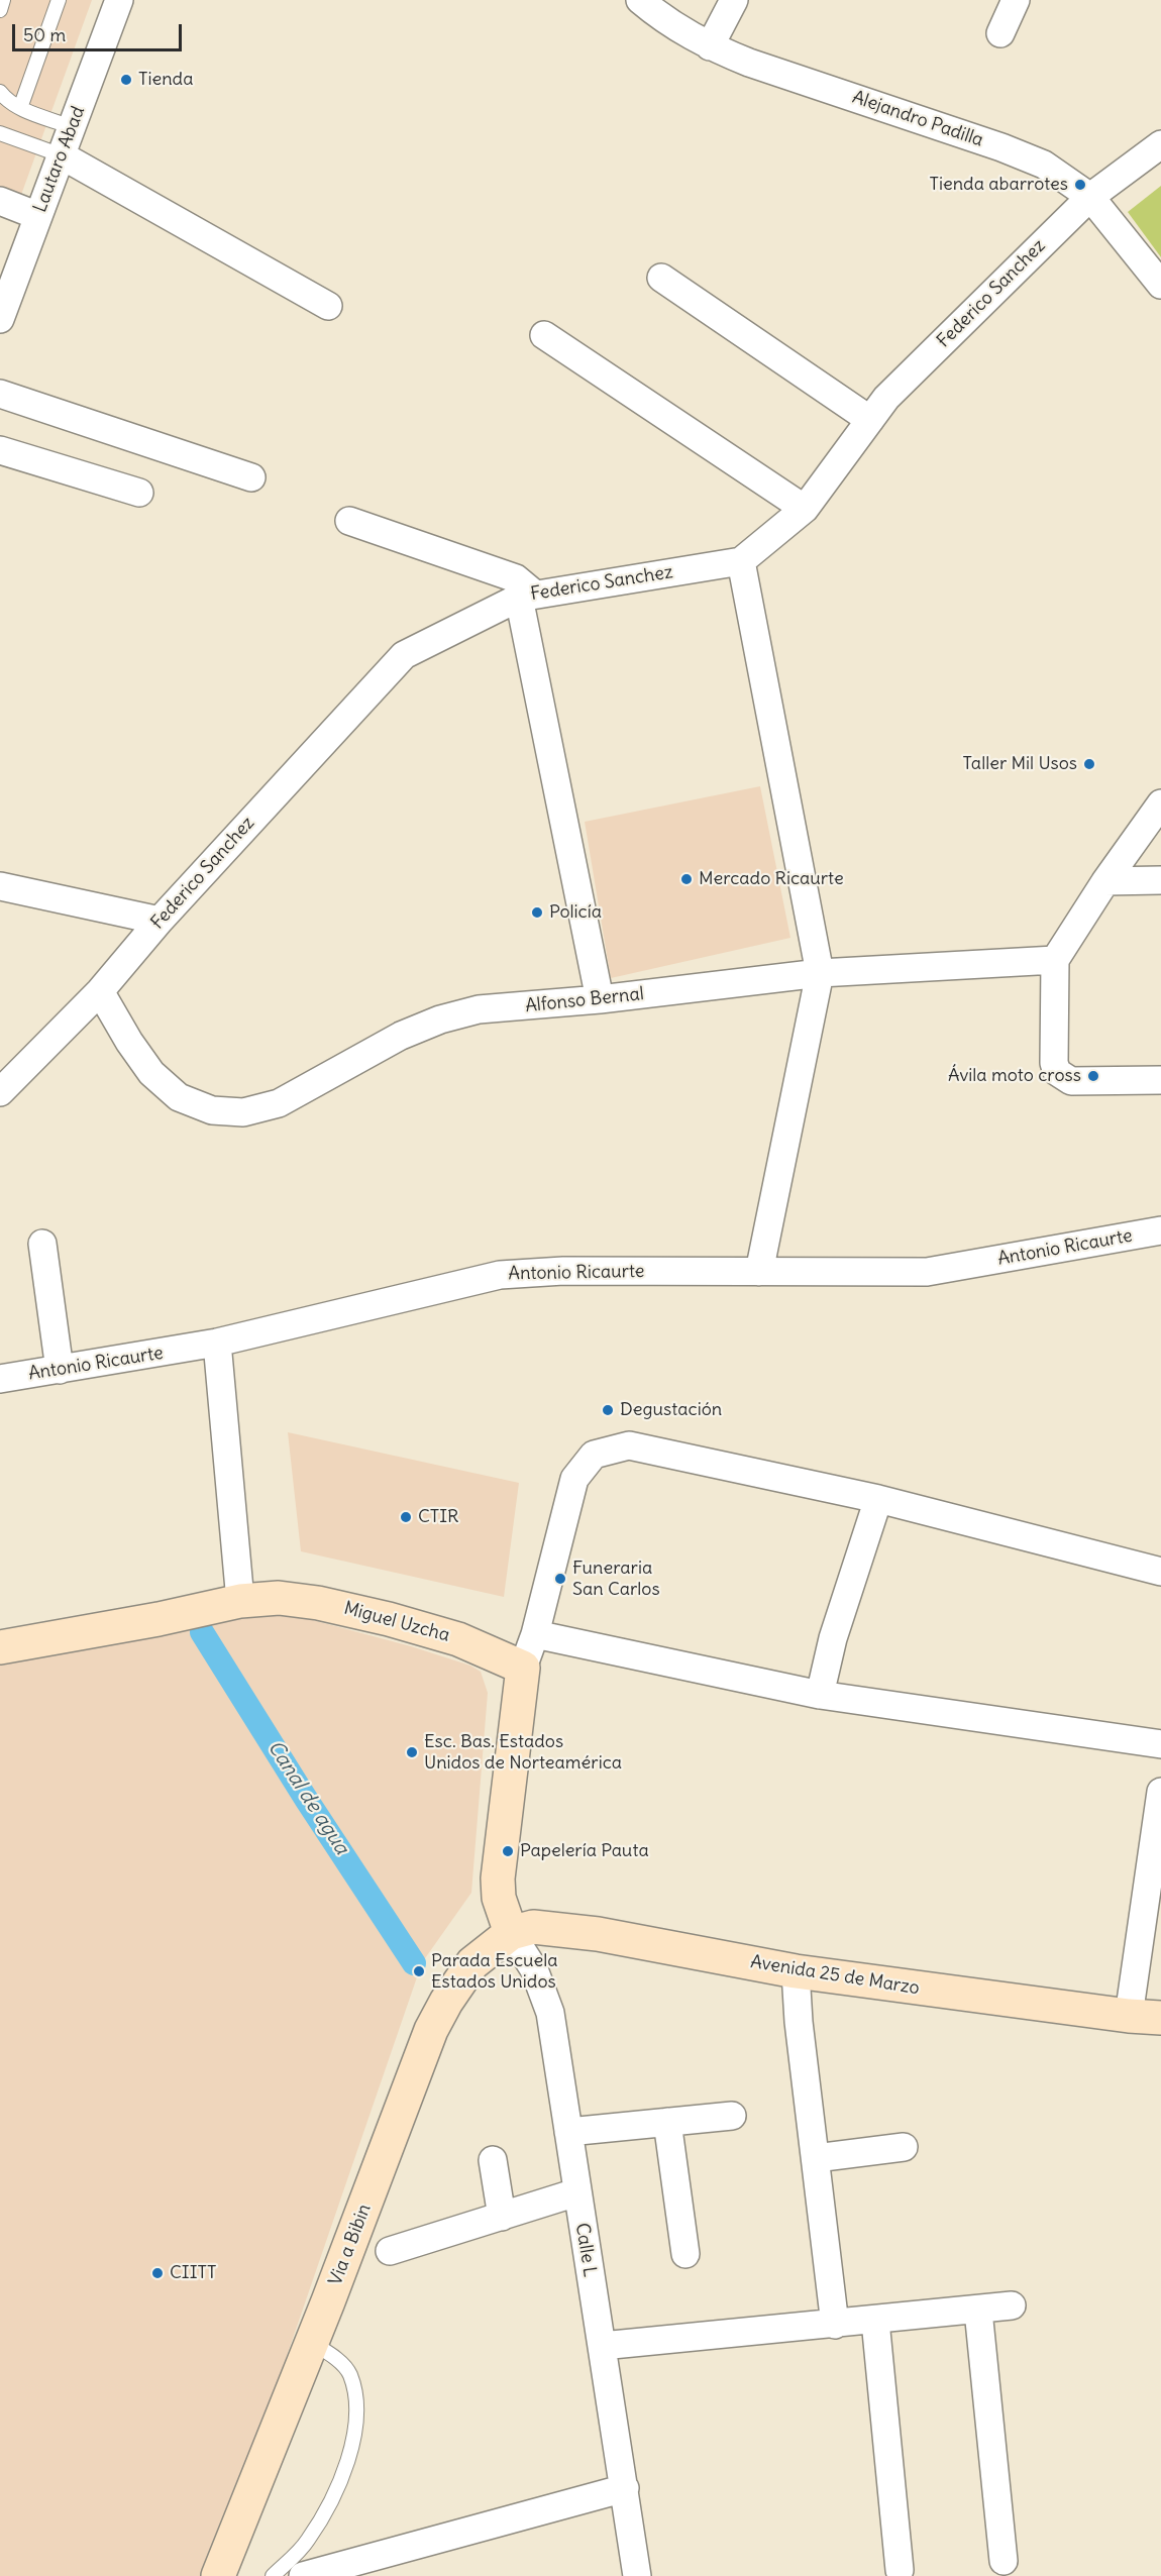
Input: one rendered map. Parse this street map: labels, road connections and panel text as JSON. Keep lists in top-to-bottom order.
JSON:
{
  "streets": {
    "main road": ["Miguel Uzcha", "Avenida 25 de Marzo", "Via a Bibin"],
    "street": [
      "Alejandro Padilla",
      "Lautaro Abad",
      "Federico Sanchez",
      "Alfonso Bernal",
      "Antonio Ricaurte",
      "Calle L"
    ]
  },
  "crossings": [
    ["Alejandro Padilla", "Federico Sanchez"],
    ["Federico Sanchez", "Alfonso Bernal"],
    ["Avenida 25 de Marzo", "Via a Bibin"],
    ["Avenida 25 de Marzo", "Calle L"],
    ["Via a Bibin", "Calle L"]
  ],
  "water": ["Canal de agua"],
  "places": [
    "Tienda",
    "Tienda abarrotes",
    "Taller Mil Usos",
    "Mercado Ricaurte",
    "Policía",
    "Ávila moto cross",
    "Degustación",
    "CTIR",
    "Funeraria San Carlos",
    "Esc. Bas. Estados Unidos de Norteamérica",
    "Papelería Pauta",
    "Parada Escuela Estados Unidos",
    "CIITT"
  ],
  "scale_bar": "50 m"
}
